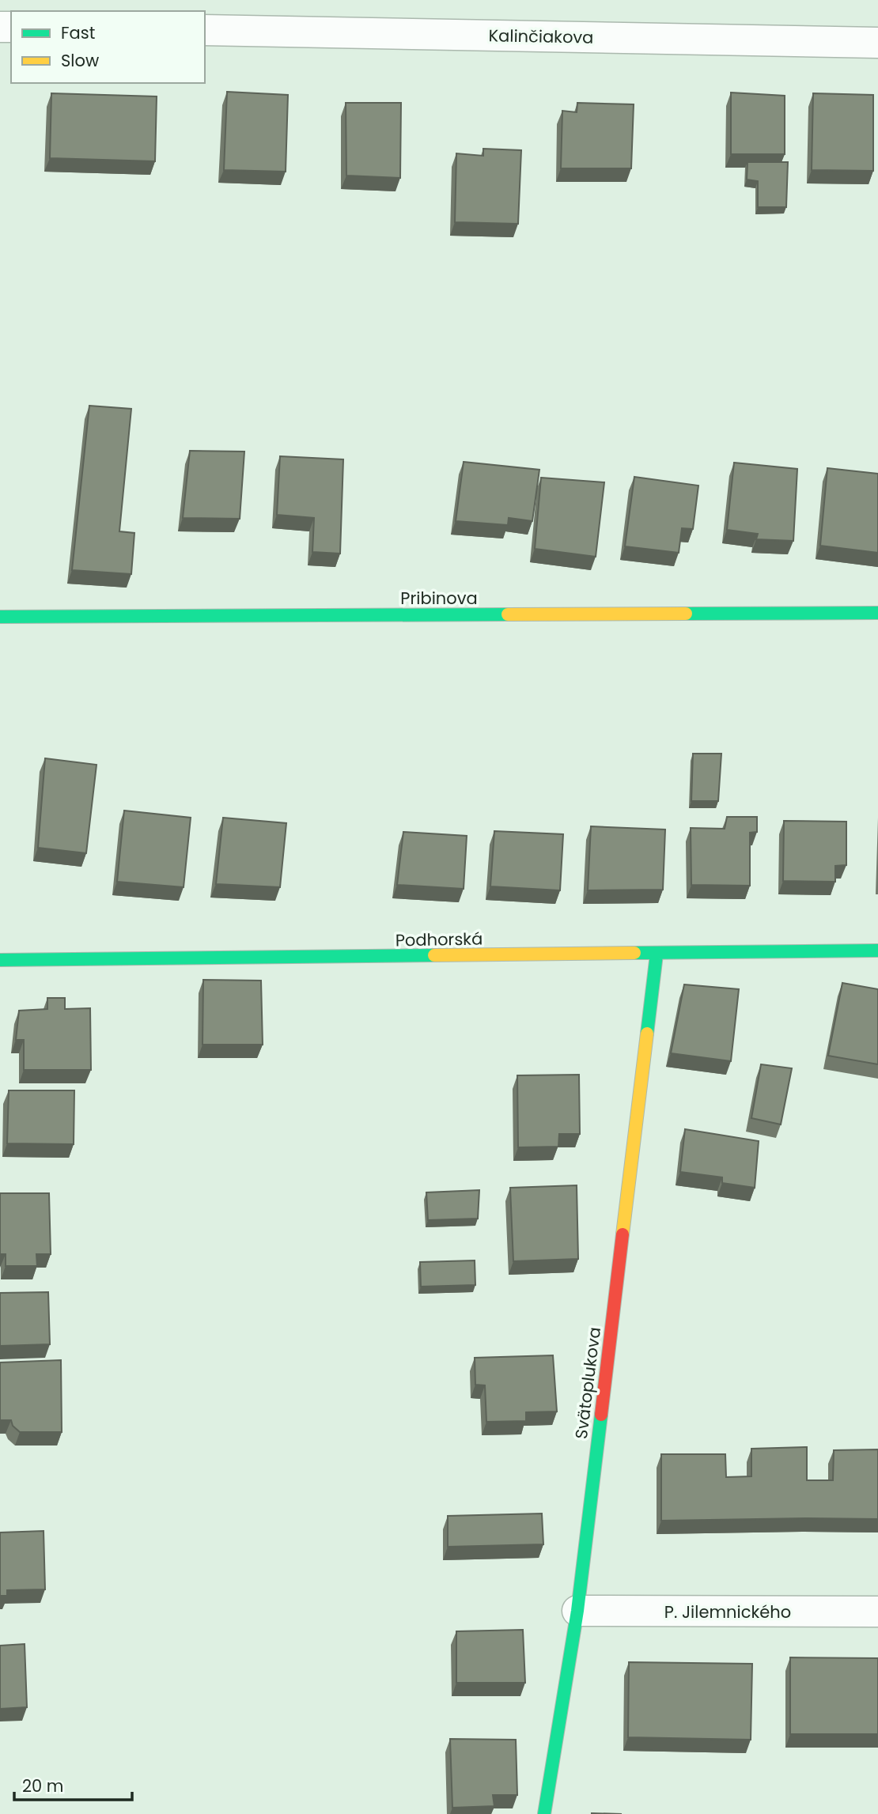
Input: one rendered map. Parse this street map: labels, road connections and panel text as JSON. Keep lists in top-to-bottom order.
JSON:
{
  "streets": {
    "street": [
      "Kalinčiakova",
      "Pribinova",
      "Podhorská",
      "Svätoplukova",
      "P. Jilemnického"
    ]
  },
  "crossings": [
    ["Podhorská", "Svätoplukova"],
    ["Svätoplukova", "P. Jilemnického"]
  ],
  "legend": ["Fast", "Slow"],
  "scale_bar": "20 m"
}
